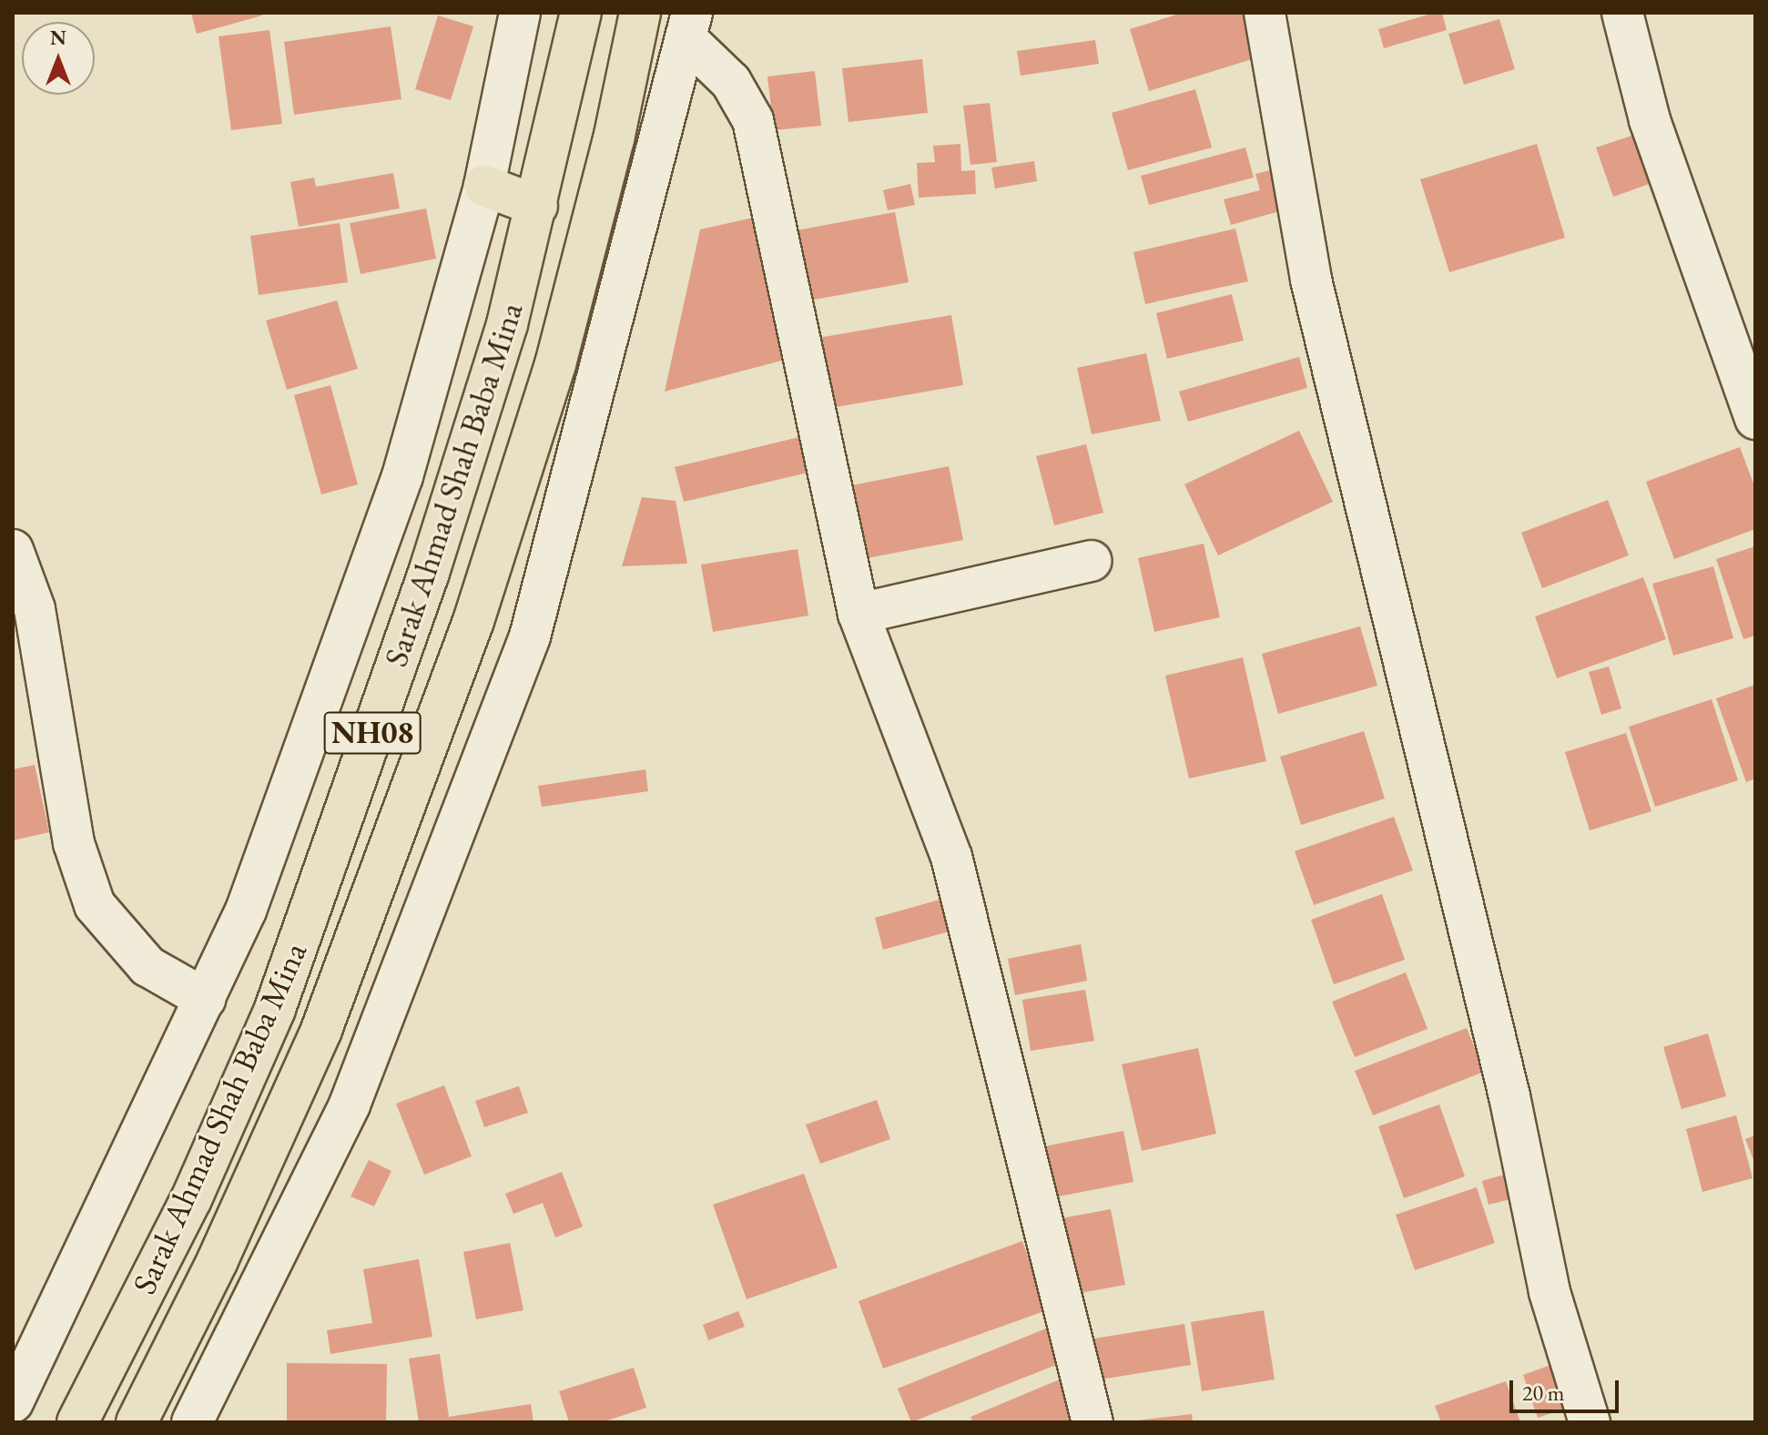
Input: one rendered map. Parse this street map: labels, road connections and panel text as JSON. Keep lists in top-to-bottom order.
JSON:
{
  "streets": {
    "highway": ["Sarak Ahmad Shah Baba Mina", "NH08"]
  },
  "scale_bar": "20 m",
  "north": "top"
}
